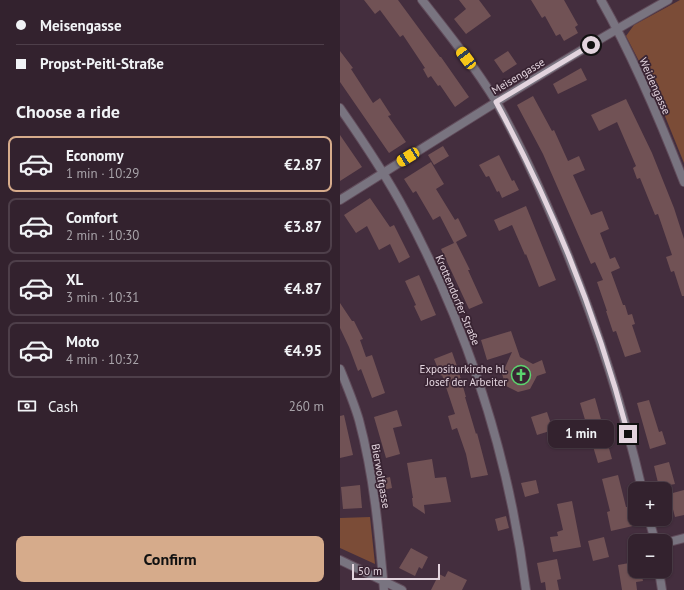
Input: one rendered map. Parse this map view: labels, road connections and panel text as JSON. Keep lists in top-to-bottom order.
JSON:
{
  "streets": {
    "street": [
      "Meisengasse",
      "Weidengasse",
      "Krottendorfer Straße",
      "Bierwolfgasse"
    ]
  },
  "crossings": [
    ["Meisengasse", "Weidengasse"],
    ["Meisengasse", "Krottendorfer Straße"]
  ],
  "places": {
    "church": ["Expositurkirche hl. Josef der Arbeiter"]
  },
  "scale_bar": "50 m",
  "page": {
    "banner": ["Meisengasse", "Propst-Peitl-Straße"],
    "heading": "Choose a ride",
    "list": [
      {
        "name": "Economy",
        "note": "1 min · 10:29",
        "value": "€2.87"
      },
      {
        "name": "Comfort",
        "note": "2 min · 10:30",
        "value": "€3.87"
      },
      {
        "name": "XL",
        "note": "3 min · 10:31",
        "value": "€4.87"
      },
      {
        "name": "Moto",
        "note": "4 min · 10:32",
        "value": "€4.95"
      }
    ],
    "pay": ["Cash", "260 m"],
    "bubble": "1 min",
    "map_buttons": ["+", "−"],
    "buttons": "Confirm",
    "scale": "50 m"
  }
}
